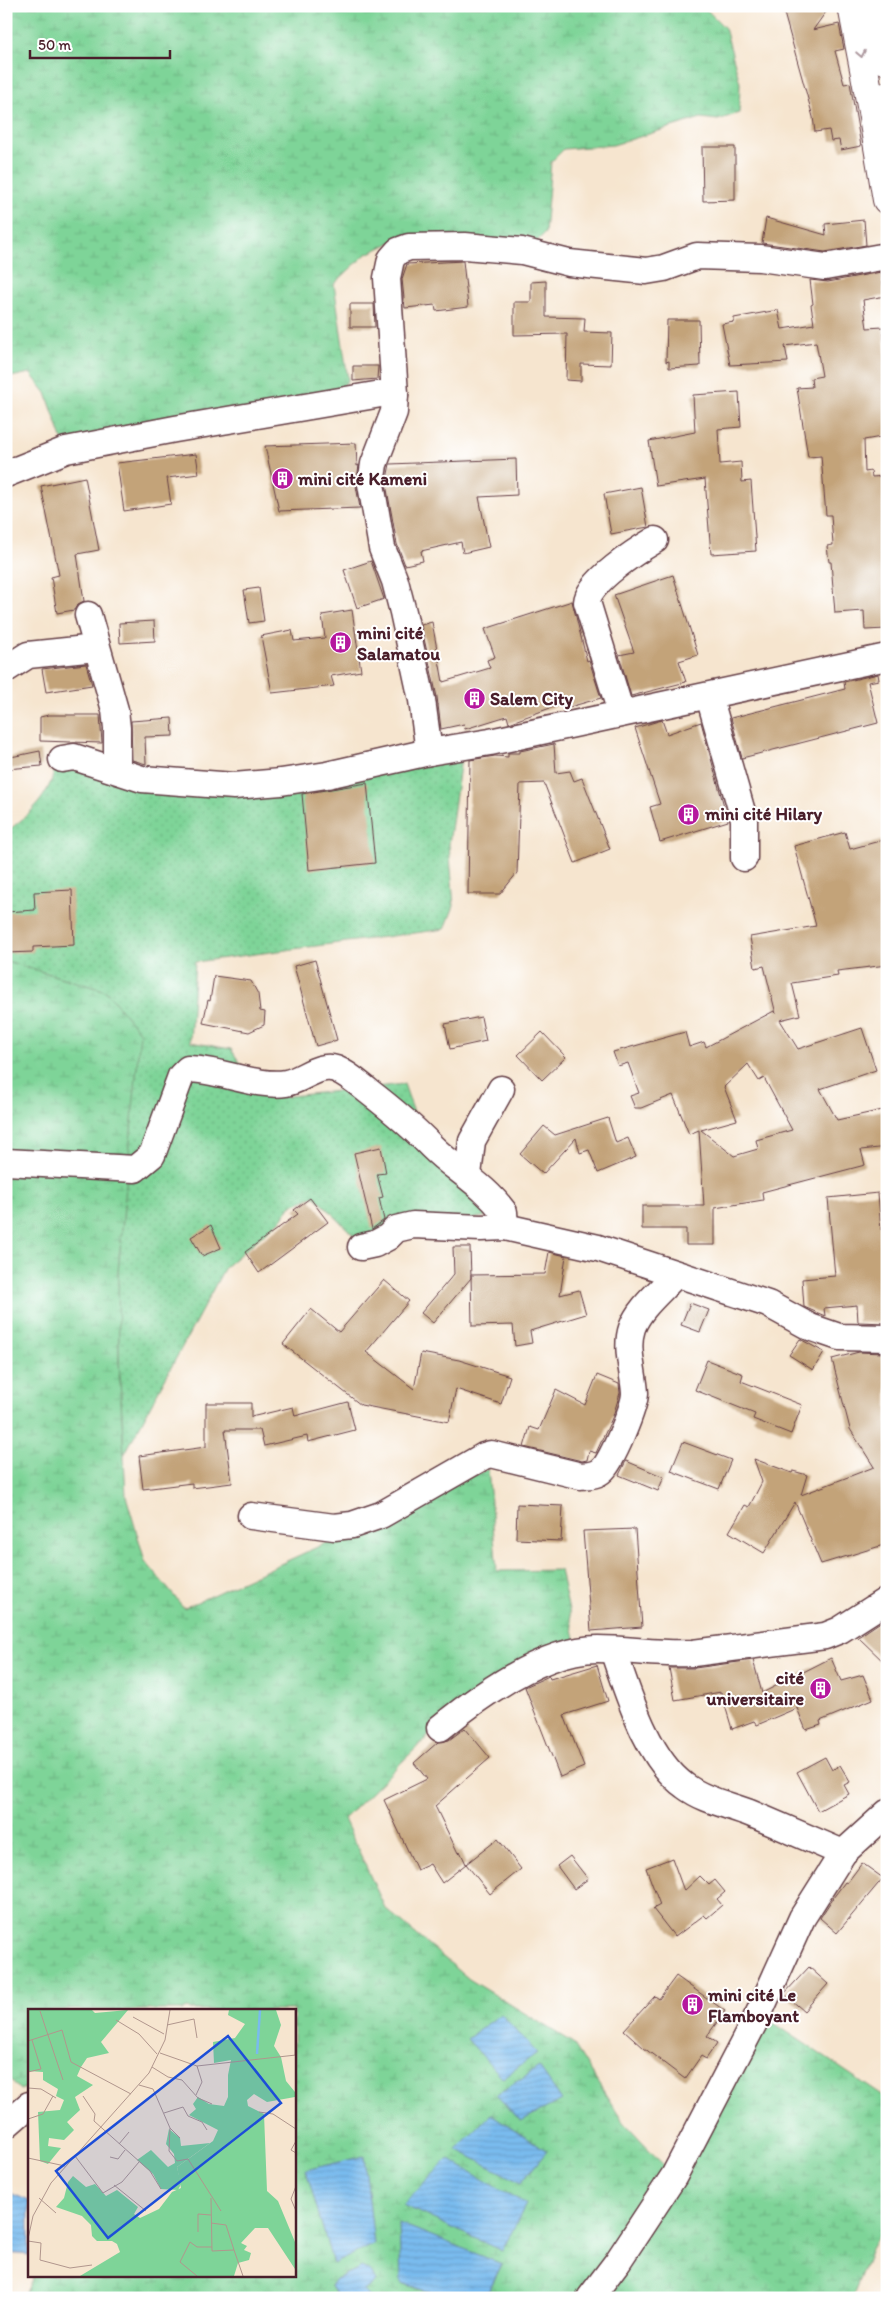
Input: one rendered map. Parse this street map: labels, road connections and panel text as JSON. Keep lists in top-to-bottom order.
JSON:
{
  "places": {
    "building": [
      "mini cité Kameni",
      "mini cité Salamatou",
      "Salem City",
      "mini cité Hilary",
      "cité universitaire",
      "mini cité Le Flamboyant"
    ]
  },
  "scale_bar": "50 m"
}
